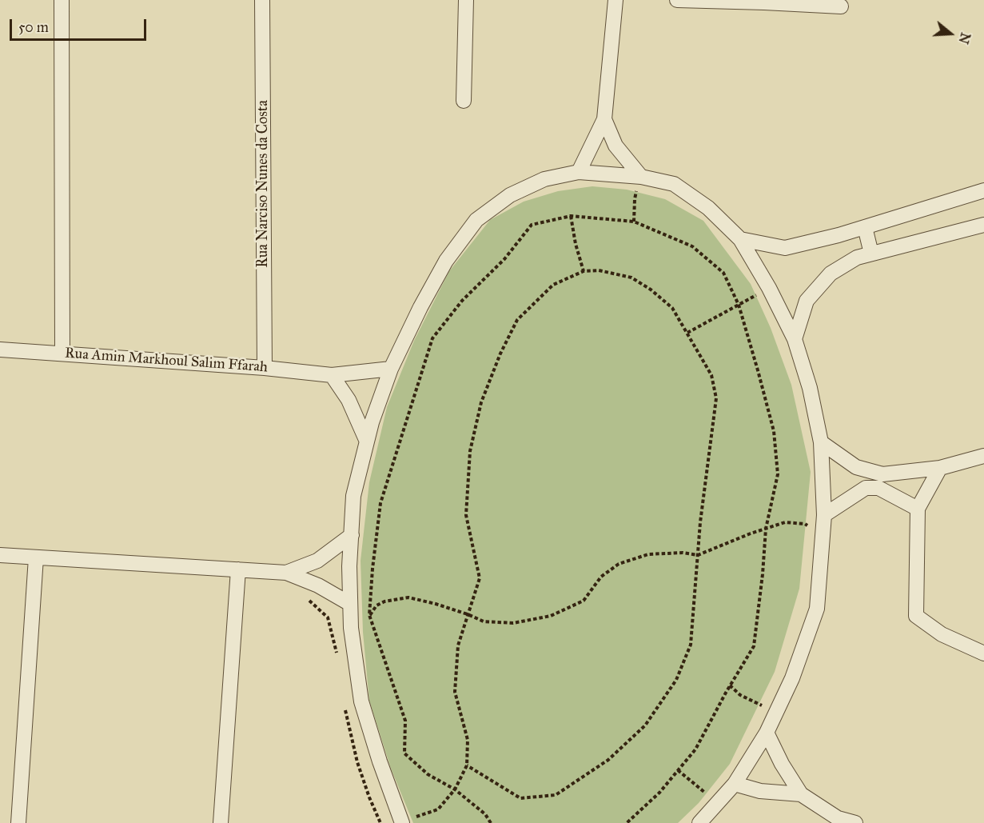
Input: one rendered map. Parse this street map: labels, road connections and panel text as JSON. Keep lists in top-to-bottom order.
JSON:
{
  "streets": {
    "street": ["Rua Narciso Nunes da Costa", "Rua Amin Markhoul Salim Ffarah"]
  },
  "crossings": [
    ["Rua Narciso Nunes da Costa", "Rua Amin Markhoul Salim Ffarah"]
  ],
  "scale_bar": "50 m",
  "north": "right"
}
